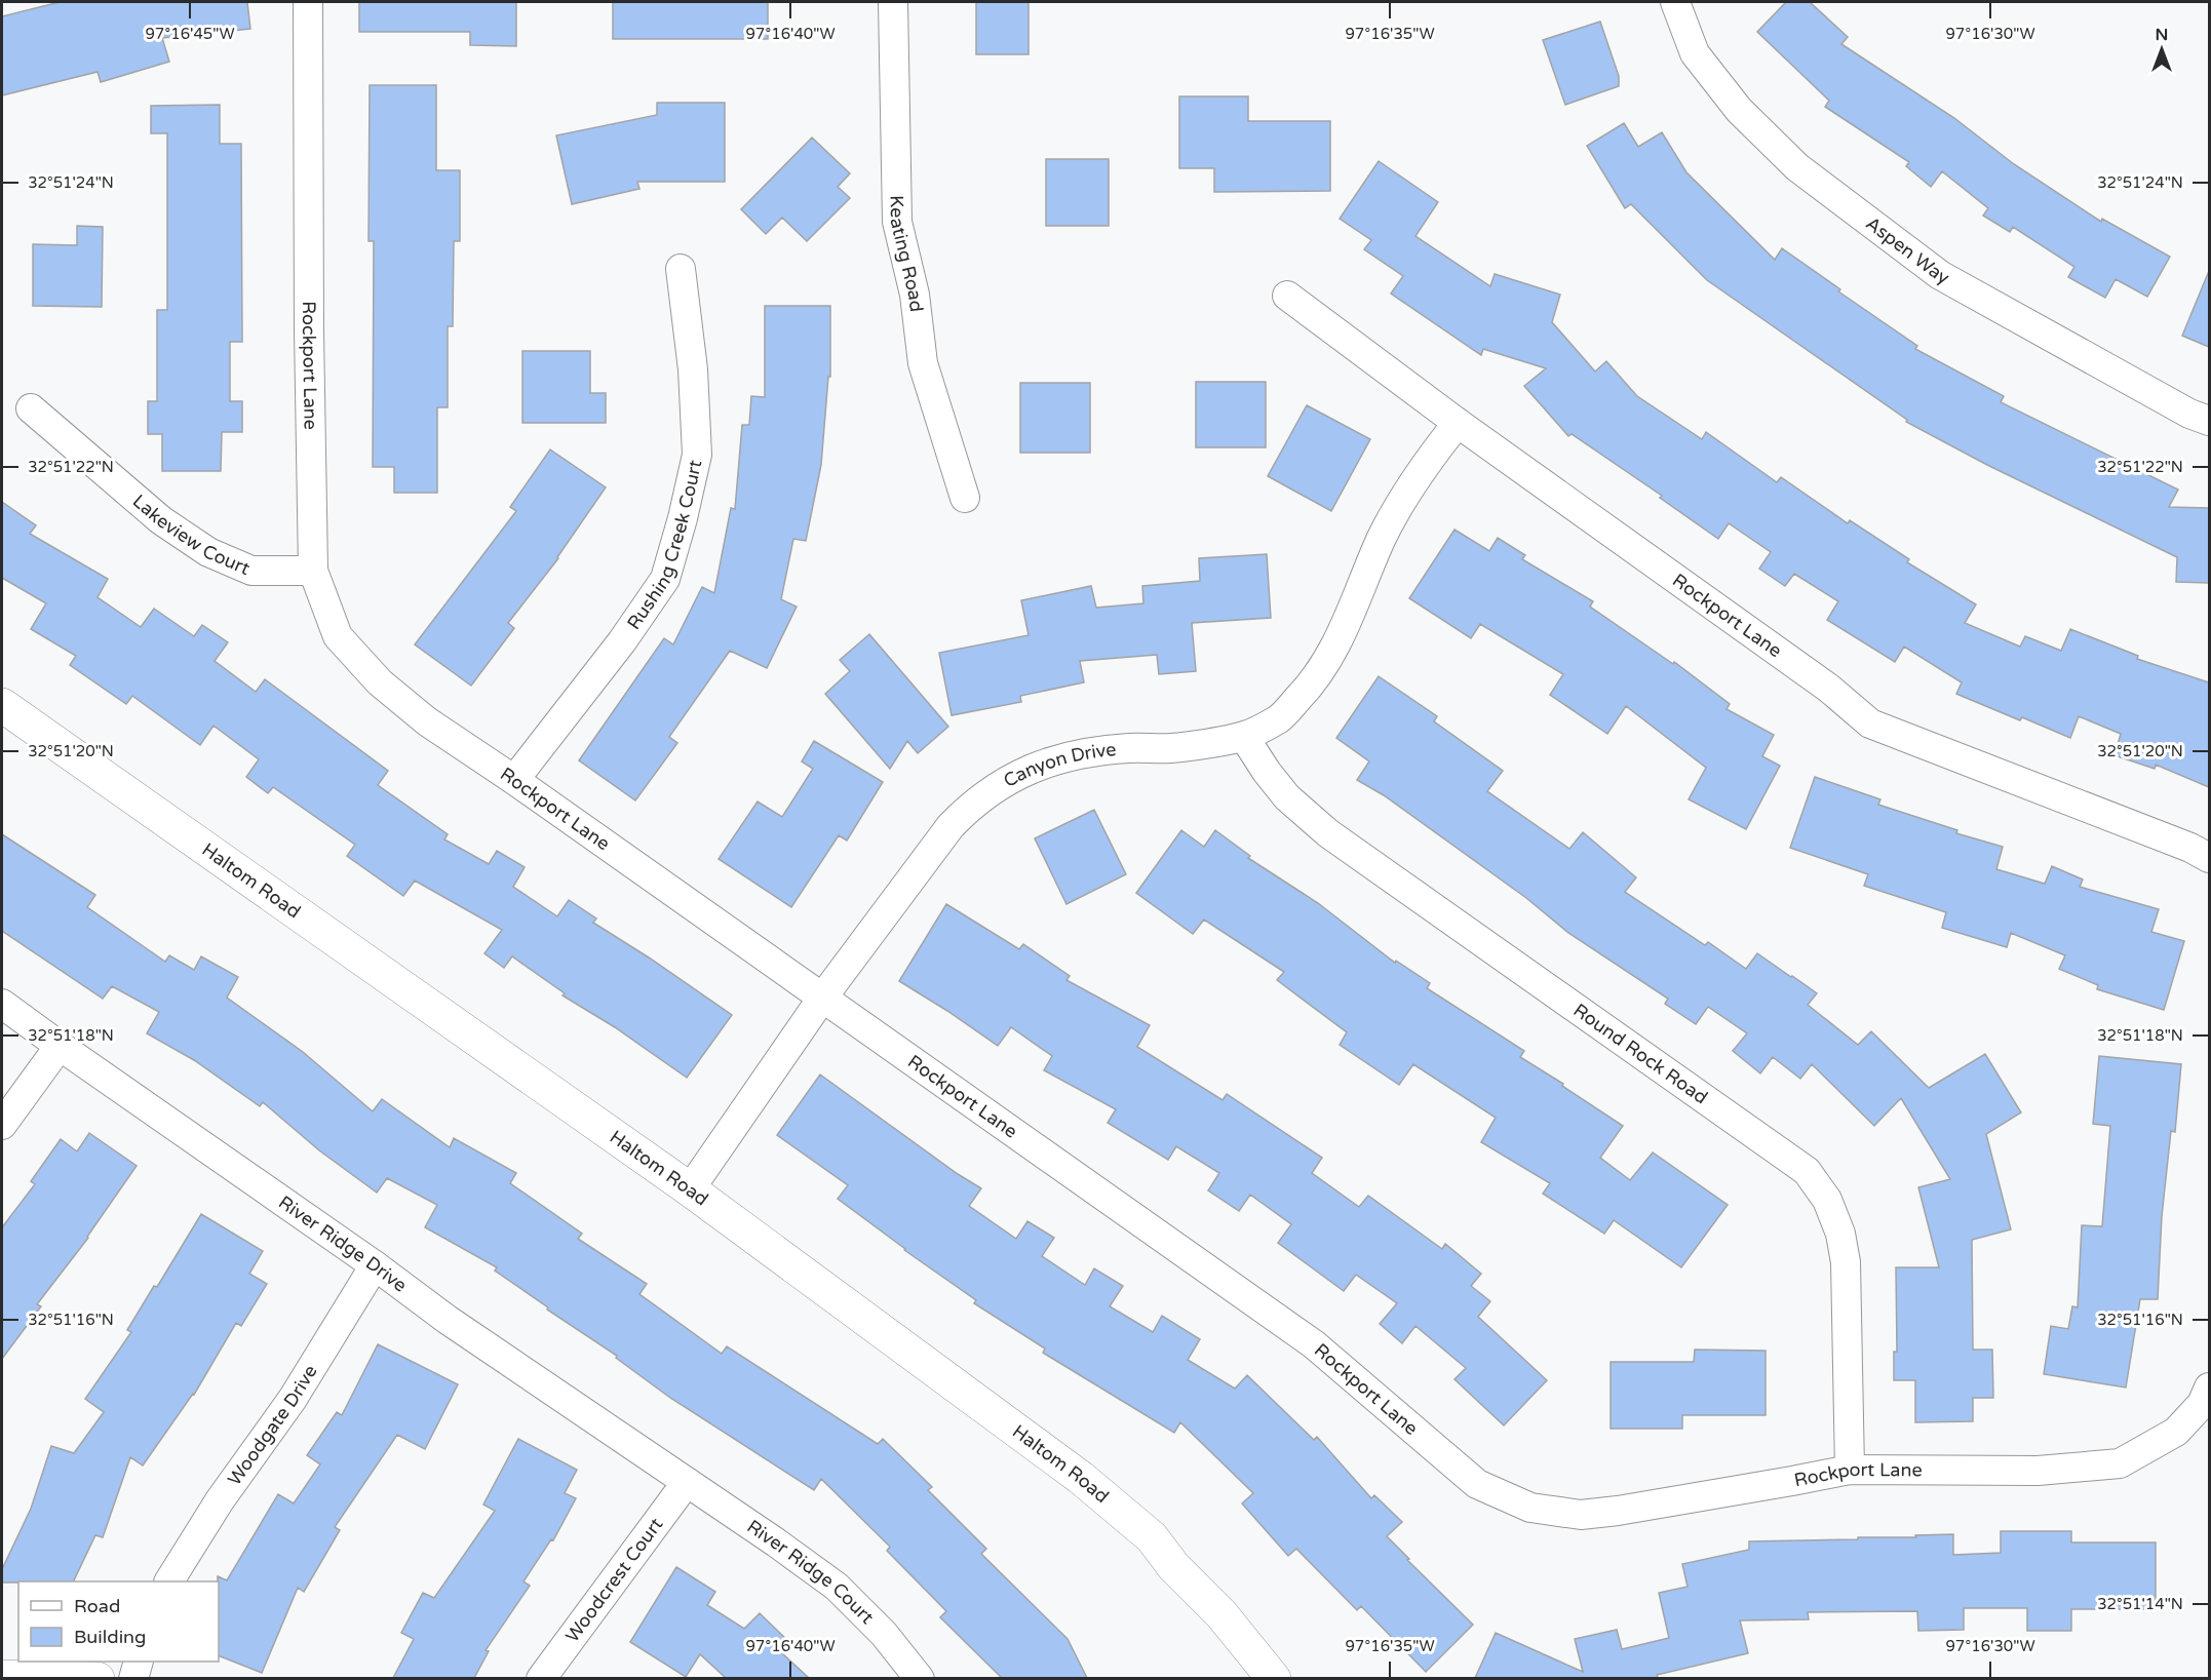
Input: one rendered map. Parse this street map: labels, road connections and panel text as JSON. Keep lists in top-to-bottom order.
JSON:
{
  "streets": {
    "main road": ["Haltom Road"],
    "street": [
      "Aspen Way",
      "Keating Road",
      "Rockport Lane",
      "Lakeview Court",
      "Rushing Creek Court",
      "Canyon Drive",
      "Round Rock Road",
      "River Ridge Drive",
      "Woodgate Drive",
      "River Ridge Court",
      "Woodcrest Court"
    ]
  },
  "crossings": [
    ["Rockport Lane", "Lakeview Court"],
    ["Rockport Lane", "Rushing Creek Court"],
    ["Rockport Lane", "Canyon Drive"],
    ["Rockport Lane", "Round Rock Road"],
    ["Canyon Drive", "Haltom Road"],
    ["Canyon Drive", "Round Rock Road"],
    ["River Ridge Drive", "Woodgate Drive"],
    ["River Ridge Drive", "River Ridge Court"],
    ["River Ridge Drive", "Woodcrest Court"],
    ["River Ridge Court", "Woodcrest Court"]
  ],
  "legend": ["Road", "Building"],
  "north": "top",
  "coordinates": [
    "97°16'45\"W",
    "97°16'40\"W",
    "97°16'35\"W",
    "97°16'30\"W",
    "32°51'24\"N",
    "32°51'22\"N",
    "32°51'20\"N",
    "32°51'18\"N",
    "32°51'16\"N",
    "32°51'14\"N"
  ]
}
